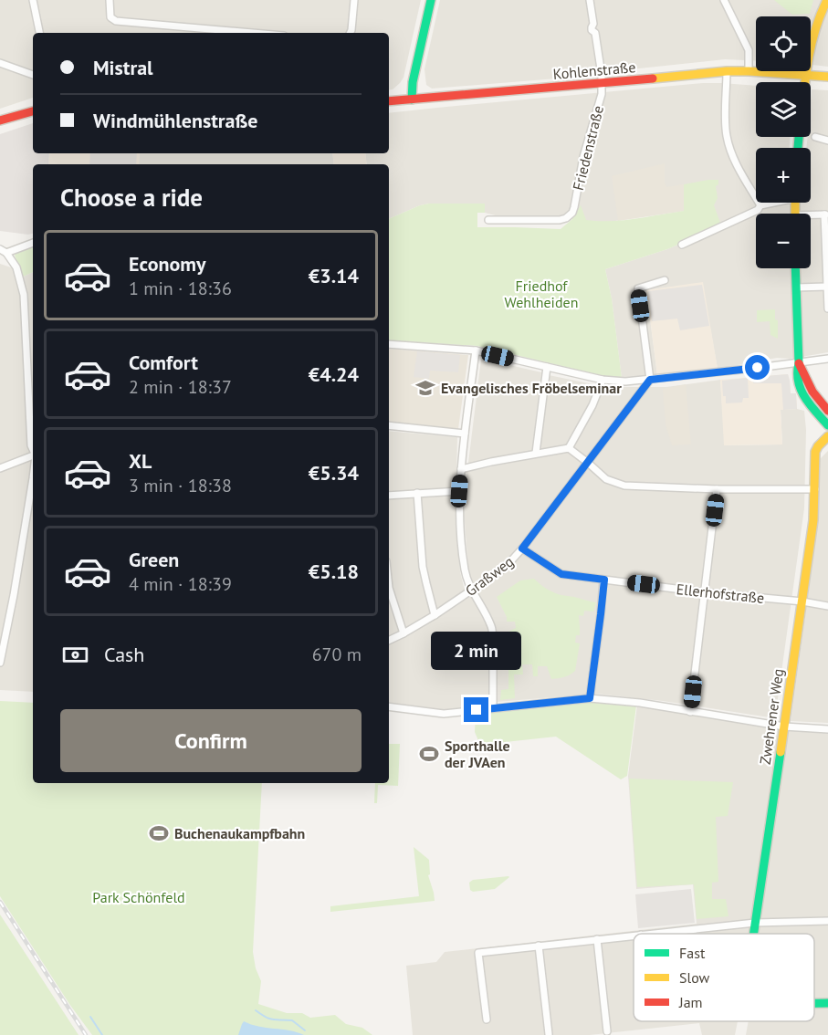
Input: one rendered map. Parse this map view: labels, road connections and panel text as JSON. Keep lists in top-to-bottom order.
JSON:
{
  "streets": {
    "main road": ["Kohlenstraße", "Zwehrener Weg"],
    "street": ["Friedenstraße", "Graßweg", "Ellerhofstraße"]
  },
  "crossings": [
    ["Kohlenstraße", "Friedenstraße"],
    ["Graßweg", "Ellerhofstraße"],
    ["Ellerhofstraße", "Zwehrener Weg"]
  ],
  "parks": ["Friedhof Wehlheiden", "Park Schönfeld"],
  "places": {
    "school or university": ["Evangelisches Fröbelseminar"],
    "sports": ["Sporthalle der JVAen", "Buchenaukampfbahn"]
  },
  "legend": ["Fast", "Slow", "Jam"],
  "page": {
    "map_buttons": ["+", "−"],
    "banner": ["Mistral", "Windmühlenstraße"],
    "heading": "Choose a ride",
    "list": [
      {
        "name": "Economy",
        "note": "1 min · 18:36",
        "value": "€3.14"
      },
      {
        "name": "Comfort",
        "note": "2 min · 18:37",
        "value": "€4.24"
      },
      {
        "name": "XL",
        "note": "3 min · 18:38",
        "value": "€5.34"
      },
      {
        "name": "Green",
        "note": "4 min · 18:39",
        "value": "€5.18"
      }
    ],
    "pay": ["Cash", "670 m"],
    "bubble": "2 min",
    "buttons": "Confirm"
  }
}
